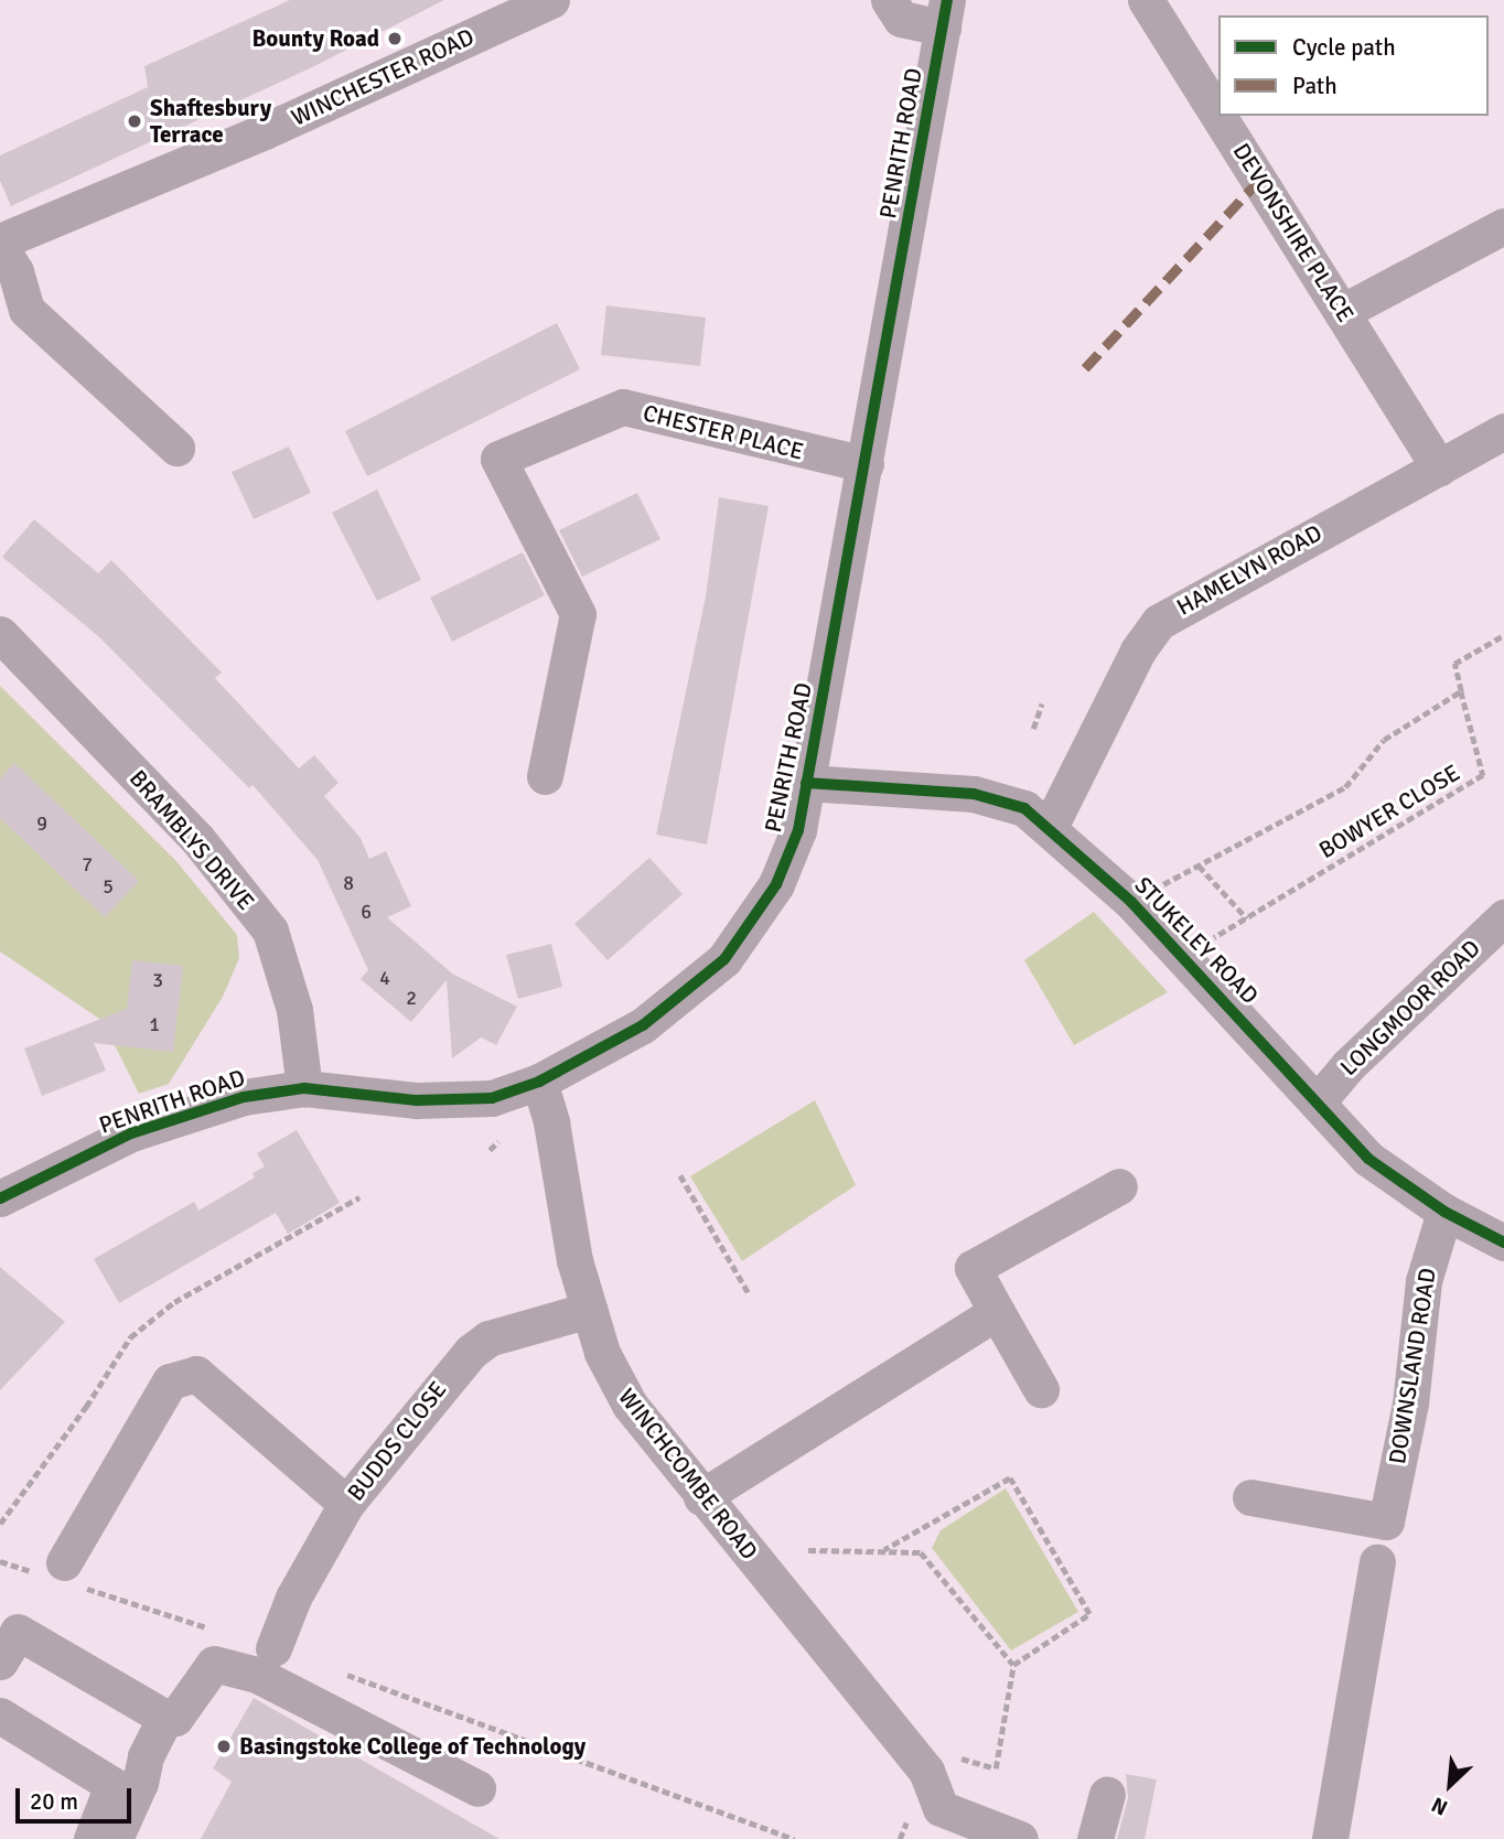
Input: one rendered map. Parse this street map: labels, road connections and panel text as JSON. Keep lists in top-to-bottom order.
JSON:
{
  "streets": {
    "street": [
      "WINCHESTER ROAD",
      "PENRITH ROAD",
      "DEVONSHIRE PLACE",
      "CHESTER PLACE",
      "HAMELYN ROAD",
      "BRAMBLYS DRIVE",
      "STUKELEY ROAD",
      "LONGMOOR ROAD",
      "DOWNSLAND ROAD",
      "BUDDS CLOSE",
      "WINCHCOMBE ROAD"
    ],
    "path": ["BOWYER CLOSE"]
  },
  "crossings": [
    ["PENRITH ROAD", "CHESTER PLACE"],
    ["PENRITH ROAD", "BRAMBLYS DRIVE"],
    ["PENRITH ROAD", "STUKELEY ROAD"],
    ["PENRITH ROAD", "WINCHCOMBE ROAD"],
    ["DEVONSHIRE PLACE", "HAMELYN ROAD"],
    ["HAMELYN ROAD", "STUKELEY ROAD"],
    ["BOWYER CLOSE", "STUKELEY ROAD"],
    ["STUKELEY ROAD", "LONGMOOR ROAD"],
    ["STUKELEY ROAD", "DOWNSLAND ROAD"],
    ["BUDDS CLOSE", "WINCHCOMBE ROAD"]
  ],
  "places": ["Bounty Road", "Shaftesbury Terrace", "Basingstoke College of Technology"],
  "house_numbers": [
    "9",
    "7",
    "8",
    "5",
    "6",
    "4",
    "3",
    "2",
    "1"
  ],
  "legend": ["Cycle path", "Path"],
  "scale_bar": "20 m",
  "north": "bottom left"
}
